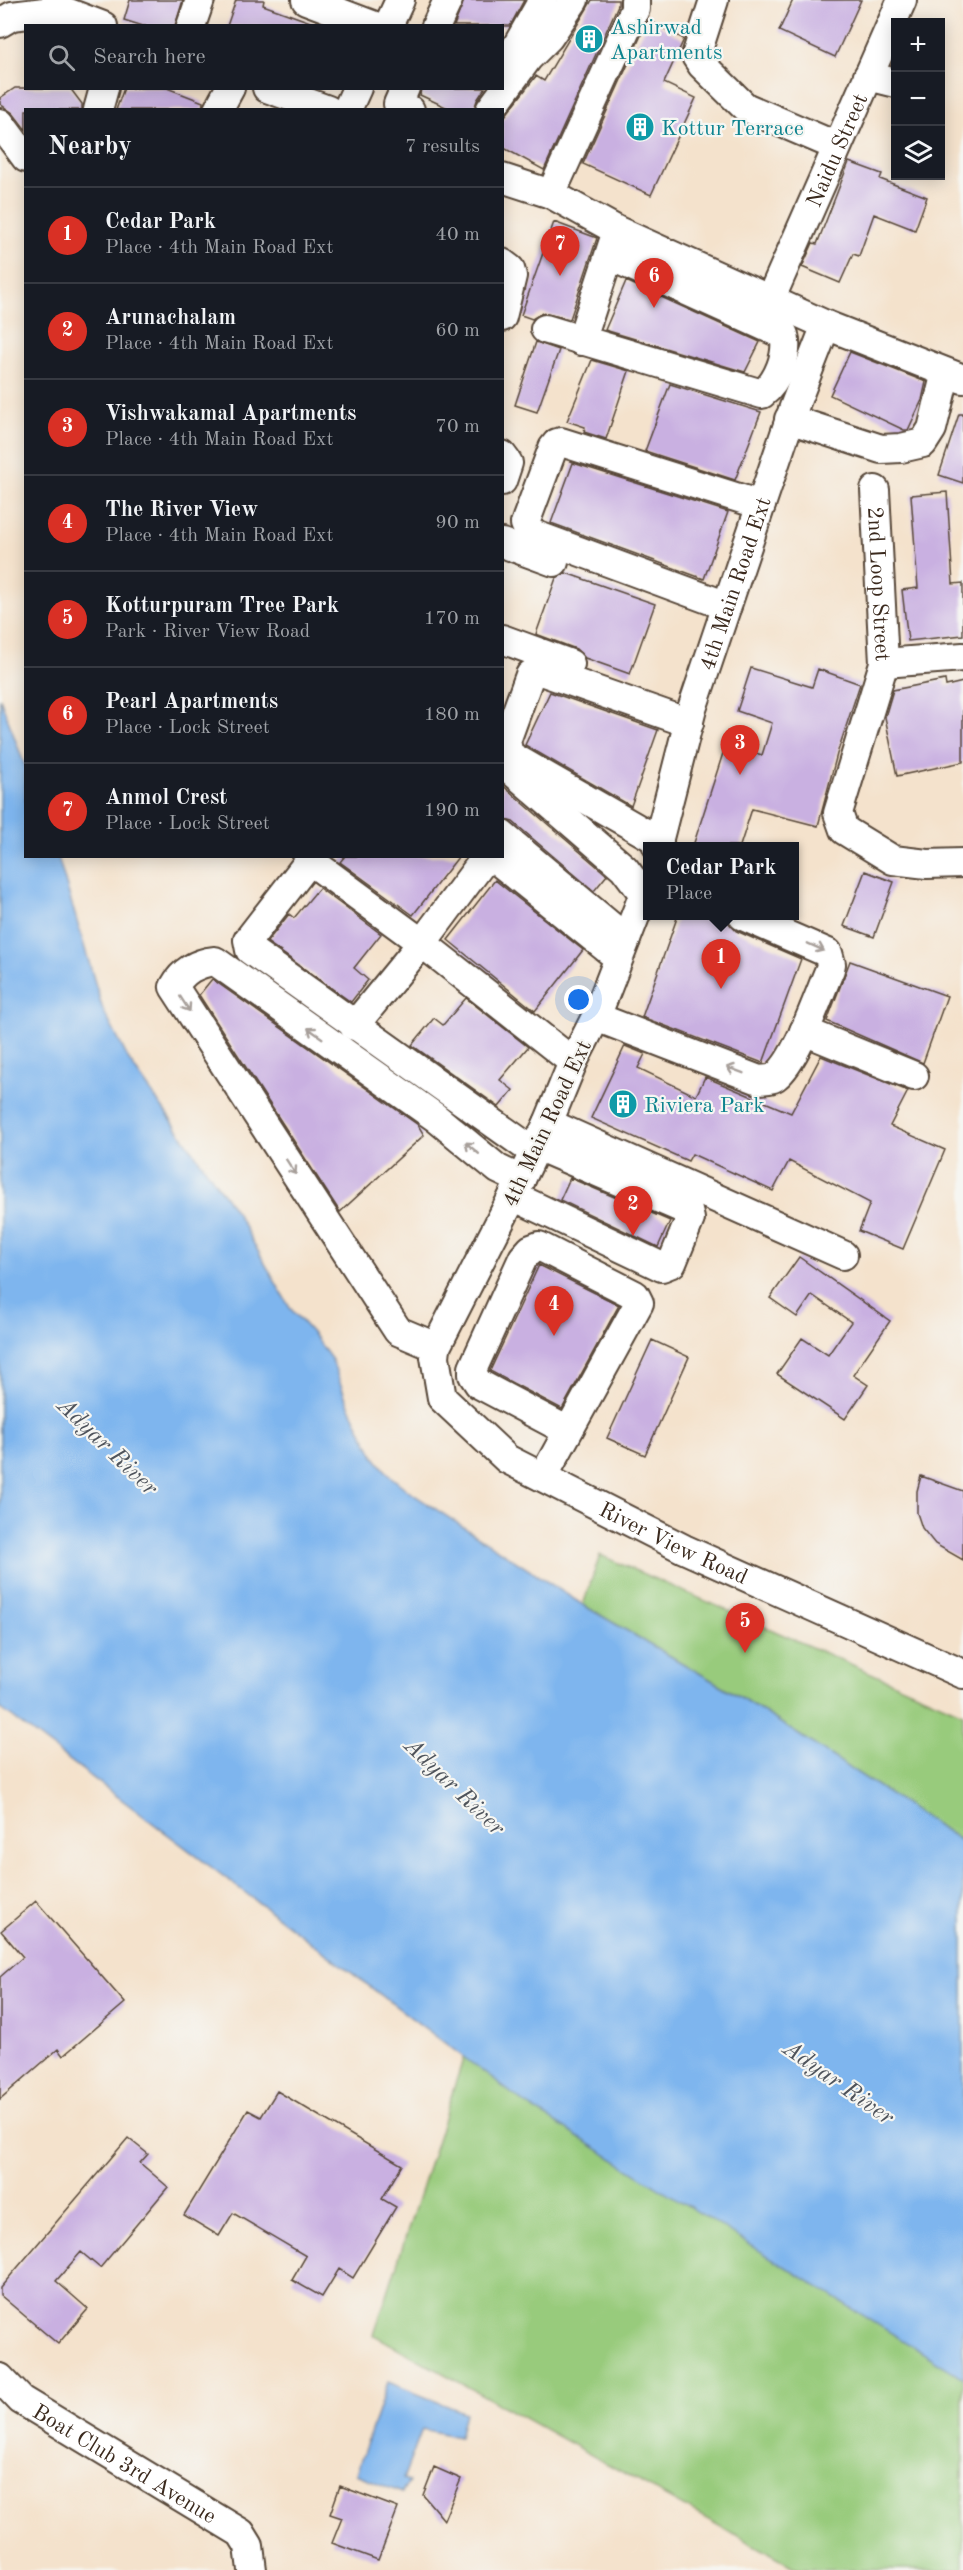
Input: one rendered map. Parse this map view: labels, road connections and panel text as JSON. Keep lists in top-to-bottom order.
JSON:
{
  "streets": {
    "street": [
      "Naidu Street",
      "4th Main Road Ext",
      "2nd Loop Street",
      "River View Road",
      "Boat Club 3rd Avenue"
    ]
  },
  "crossings": [
    ["4th Main Road Ext", "River View Road"]
  ],
  "water": ["Adyar River"],
  "places": {
    "building": ["Ashirwad Apartments", "Kottur Terrace", "Riviera Park"]
  },
  "page": {
    "map_buttons": ["+", "−"],
    "search": "Search here",
    "heading": ["Nearby", "7 results"],
    "list": [
      {
        "mark": "1",
        "name": "Cedar Park",
        "note": "Place · 4th Main Road Ext",
        "value": "40 m"
      },
      {
        "mark": "2",
        "name": "Arunachalam",
        "note": "Place · 4th Main Road Ext",
        "value": "60 m"
      },
      {
        "mark": "3",
        "name": "Vishwakamal Apartments",
        "note": "Place · 4th Main Road Ext",
        "value": "70 m"
      },
      {
        "mark": "4",
        "name": "The River View",
        "note": "Place · 4th Main Road Ext",
        "value": "90 m"
      },
      {
        "mark": "5",
        "name": "Kotturpuram Tree Park",
        "note": "Park · River View Road",
        "value": "170 m"
      },
      {
        "mark": "6",
        "name": "Pearl Apartments",
        "note": "Place · Lock Street",
        "value": "180 m"
      },
      {
        "mark": "7",
        "name": "Anmol Crest",
        "note": "Place · Lock Street",
        "value": "190 m"
      }
    ],
    "pins": [
      "7",
      "6",
      "3",
      "1",
      "2",
      "4",
      "5"
    ],
    "popup": ["Cedar Park", "Place"]
  }
}
